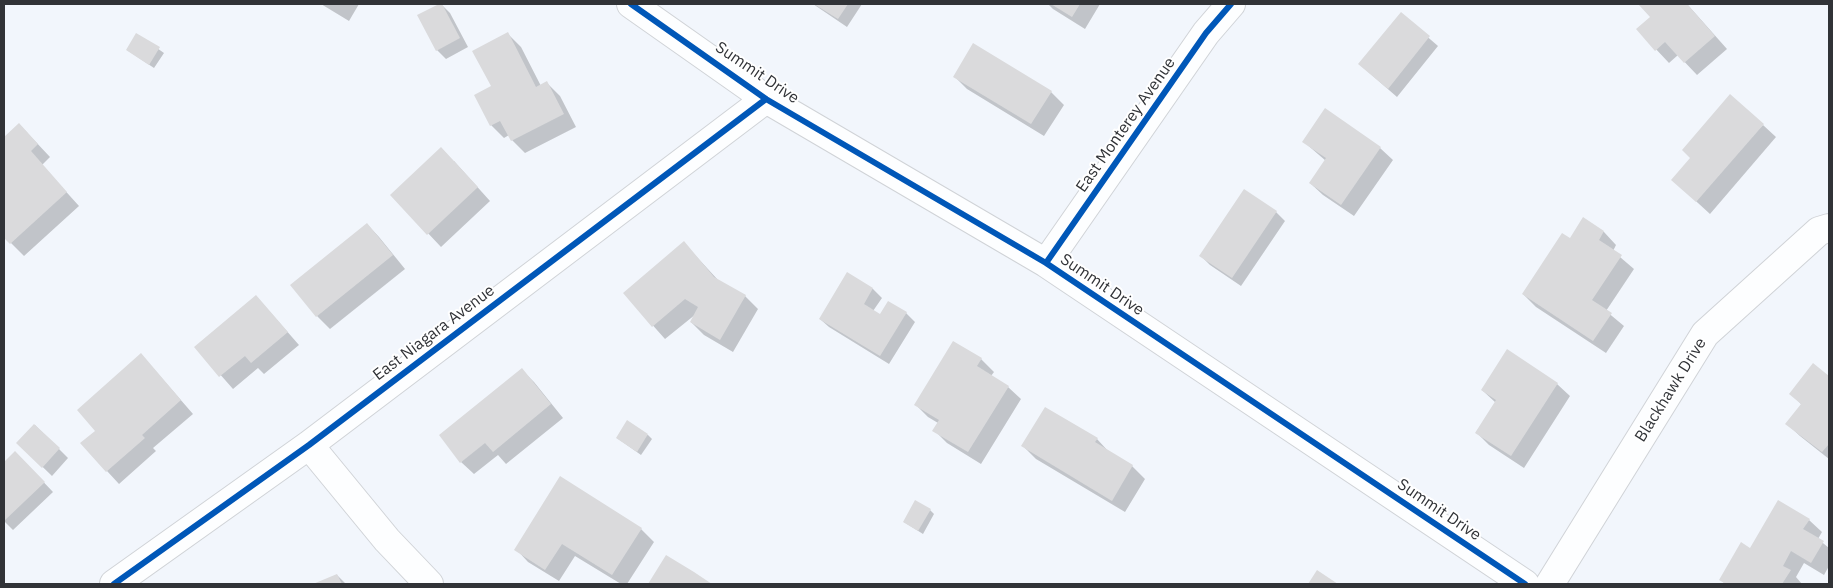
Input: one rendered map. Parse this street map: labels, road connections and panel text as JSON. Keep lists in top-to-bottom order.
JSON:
{
  "streets": {
    "street": [
      "Summit Drive",
      "East Monterey Avenue",
      "East Niagara Avenue",
      "Blackhawk Drive"
    ]
  },
  "crossings": [
    ["Summit Drive", "East Monterey Avenue"],
    ["Summit Drive", "East Niagara Avenue"]
  ]
}
